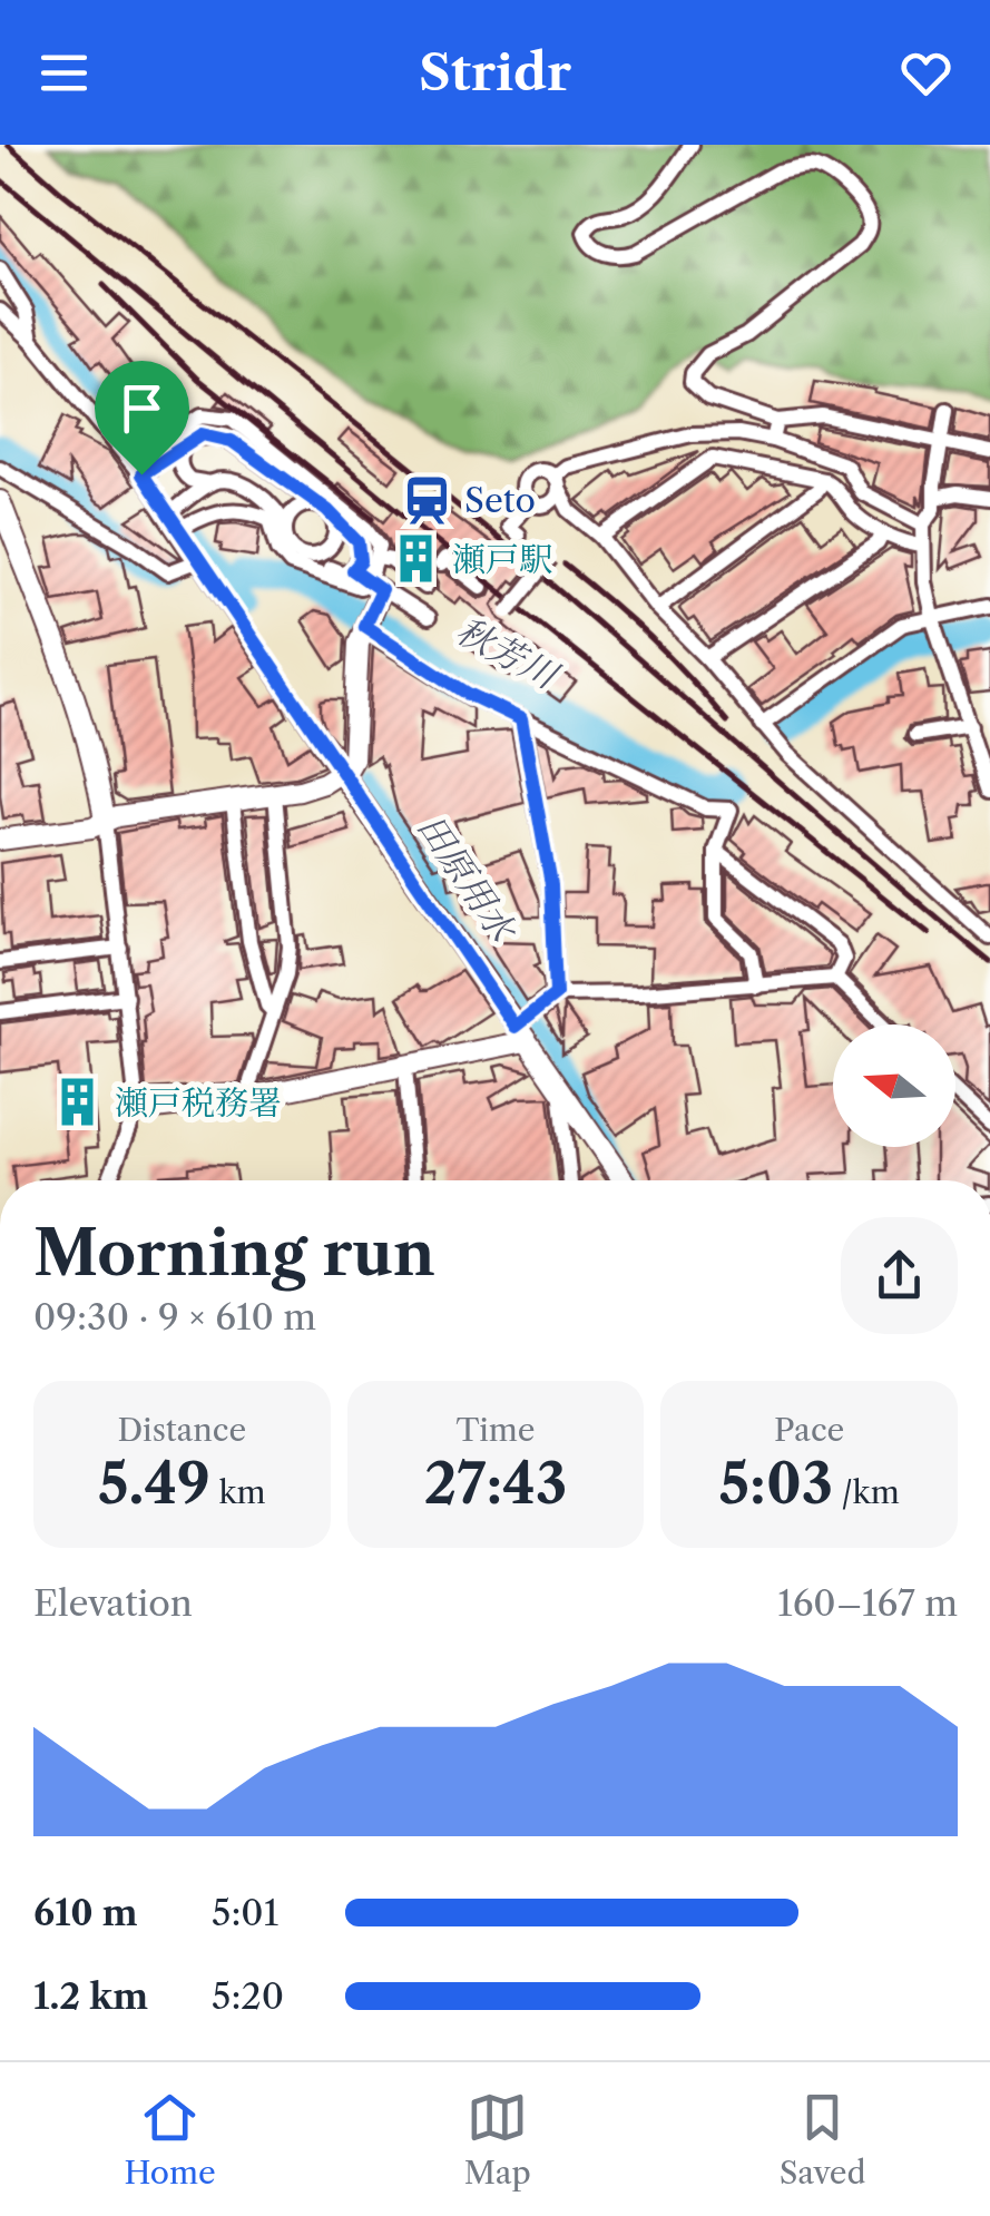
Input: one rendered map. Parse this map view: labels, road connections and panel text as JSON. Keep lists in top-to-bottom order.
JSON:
{
  "water": ["秋芳川", "田原用水"],
  "places": {
    "station": ["Seto"],
    "building": ["瀬戸駅", "瀬戸税務署"]
  },
  "north": "left",
  "page": {
    "header": "Stridr",
    "heading": ["Morning run", "09:30 · 9 × 610 m"],
    "stats": [
      ["Distance", "5.49 km"],
      ["Time", "27:43"],
      ["Pace", "5:03 /km"]
    ],
    "chart": ["Elevation", "160–167 m"],
    "list": [
      {
        "name": "610 m",
        "note": "5:01"
      },
      {
        "name": "1.2 km",
        "note": "5:20"
      }
    ],
    "tabs": ["Home", "Map", "Saved"]
  }
}
